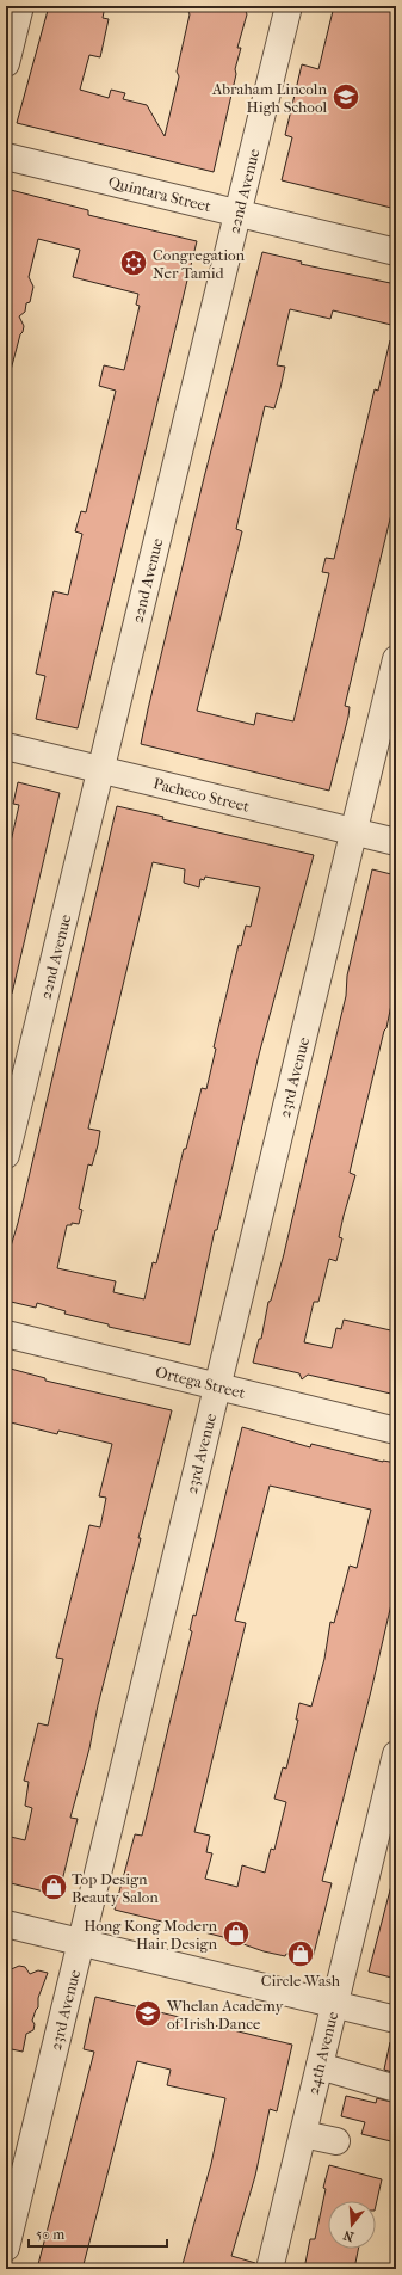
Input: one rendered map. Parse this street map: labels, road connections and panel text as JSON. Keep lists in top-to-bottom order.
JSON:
{
  "streets": {
    "street": [
      "22nd Avenue",
      "Quintara Street",
      "Pacheco Street",
      "23rd Avenue",
      "Ortega Street",
      "24th Avenue"
    ]
  },
  "crossings": [
    ["22nd Avenue", "Quintara Street"],
    ["22nd Avenue", "Pacheco Street"],
    ["Pacheco Street", "23rd Avenue"],
    ["23rd Avenue", "Ortega Street"]
  ],
  "places": {
    "school or university": ["Abraham Lincoln High School", "Whelan Academy of Irish Dance"],
    "synagogue": ["Congregation Ner Tamid"],
    "shop": ["Top Design Beauty Salon", "Hong Kong Modern Hair Design", "Circle Wash"]
  },
  "scale_bar": "50 m",
  "north": "bottom"
}
